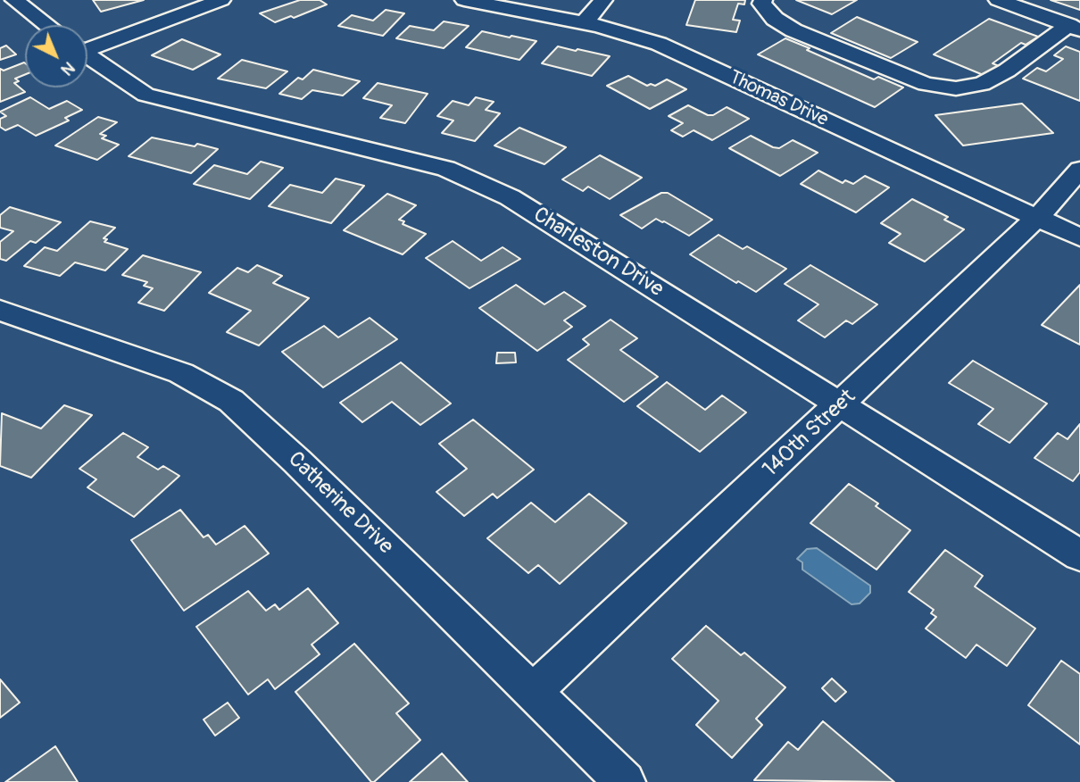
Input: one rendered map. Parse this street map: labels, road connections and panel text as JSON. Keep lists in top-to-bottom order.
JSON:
{
  "streets": {
    "street": [
      "Thomas Drive",
      "Charleston Drive",
      "140th Street",
      "Catherine Drive"
    ]
  },
  "crossings": [
    ["Thomas Drive", "140th Street"],
    ["Charleston Drive", "140th Street"],
    ["140th Street", "Catherine Drive"]
  ],
  "north": "bottom right"
}
